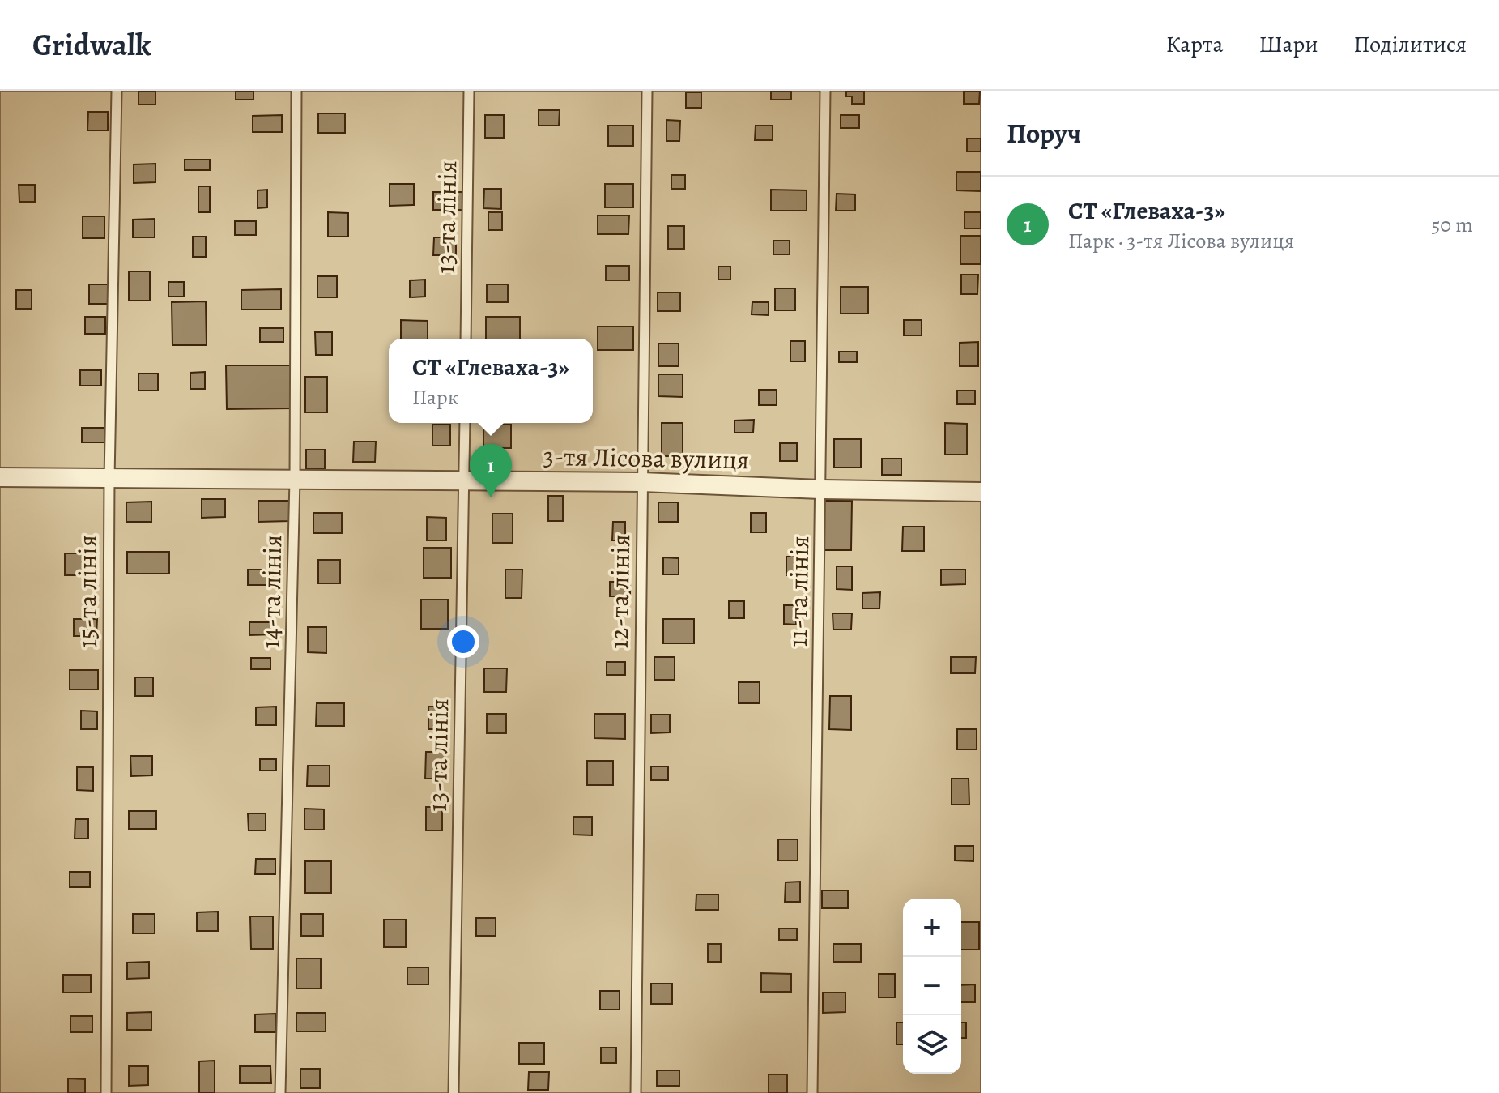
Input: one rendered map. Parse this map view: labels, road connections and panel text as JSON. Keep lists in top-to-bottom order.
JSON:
{
  "streets": {
    "street": ["3-тя Лісова вулиця"],
    "lane": [
      "13-та лінія",
      "15-та лінія",
      "14-та лінія",
      "12-та лінія",
      "11-та лінія"
    ]
  },
  "crossings": [
    ["13-та лінія", "3-тя Лісова вулиця"],
    ["3-тя Лісова вулиця", "15-та лінія"],
    ["3-тя Лісова вулиця", "14-та лінія"],
    ["3-тя Лісова вулиця", "12-та лінія"],
    ["3-тя Лісова вулиця", "11-та лінія"]
  ],
  "page": {
    "header": "Gridwalk",
    "nav": ["Карта", "Шари", "Поділитися"],
    "heading": "Поруч",
    "list": [
      {
        "mark": "1",
        "name": "СТ «Глеваха-3»",
        "note": "Парк · 3-тя Лісова вулиця",
        "value": "50 m"
      }
    ],
    "popup": ["СТ «Глеваха-3»", "Парк"],
    "pins": "1",
    "map_buttons": ["+", "−"]
  }
}
